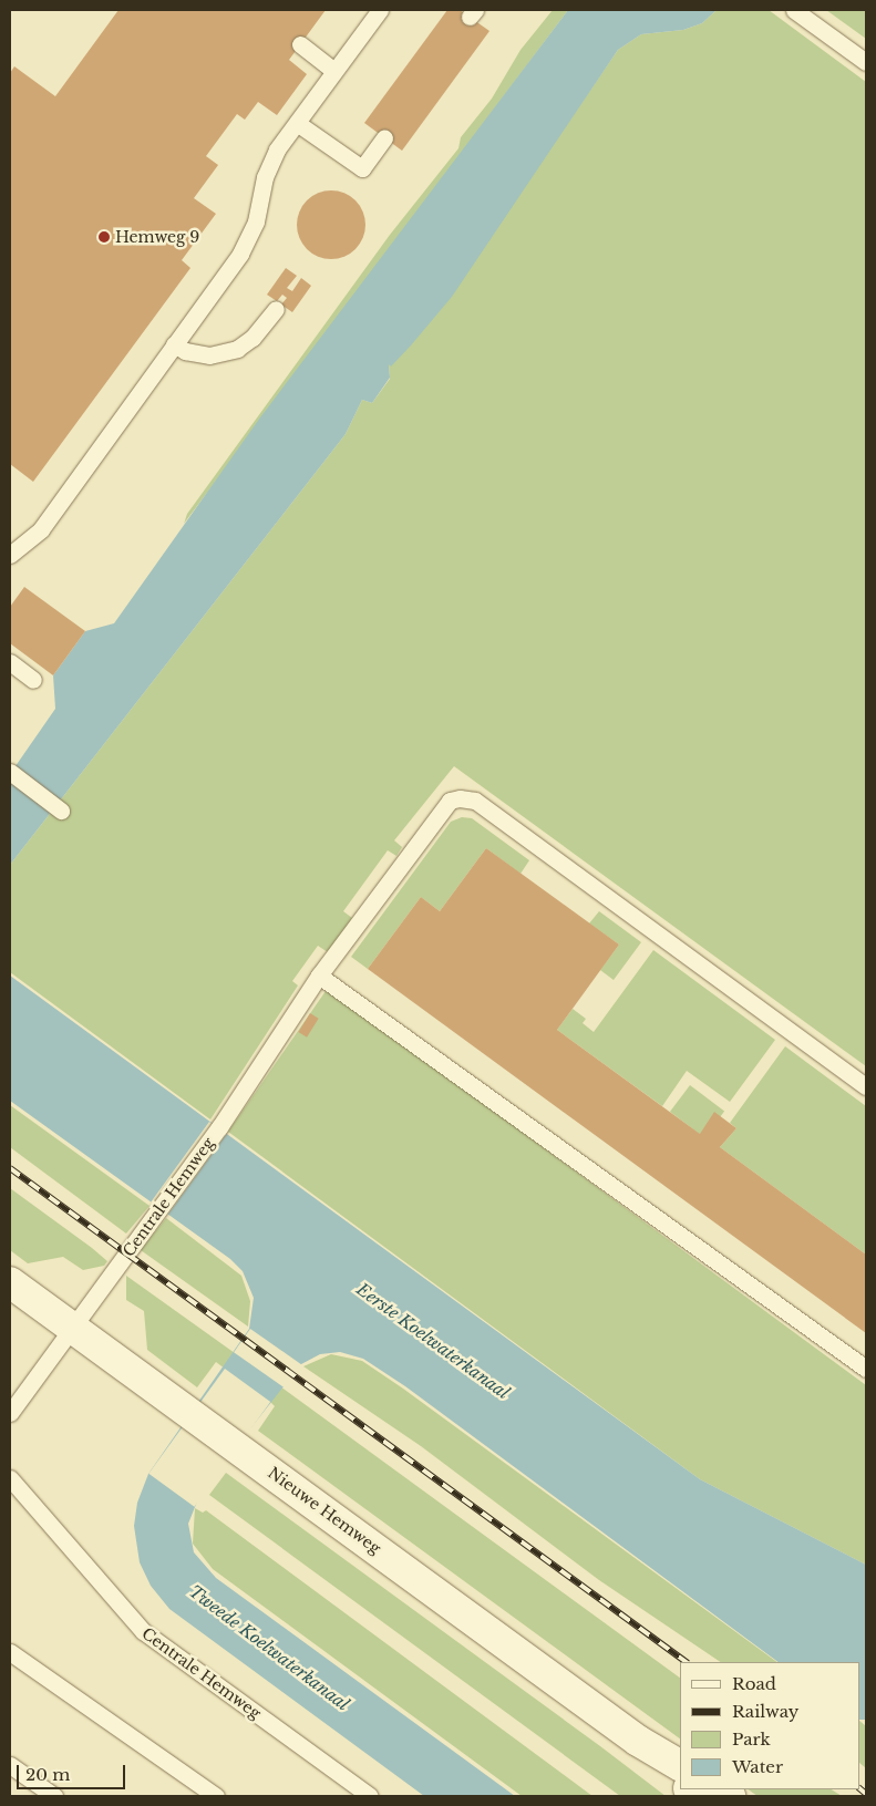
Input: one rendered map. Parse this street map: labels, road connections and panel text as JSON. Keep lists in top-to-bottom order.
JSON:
{
  "streets": {
    "main road": ["Nieuwe Hemweg"],
    "lane": ["Centrale Hemweg"]
  },
  "crossings": [
    ["Centrale Hemweg", "Nieuwe Hemweg"]
  ],
  "water": ["Eerste Koelwaterkanaal", "Tweede Koelwaterkanaal"],
  "places": ["Hemweg 9"],
  "legend": [
    "Road",
    "Railway",
    "Park",
    "Water"
  ],
  "scale_bar": "20 m"
}
